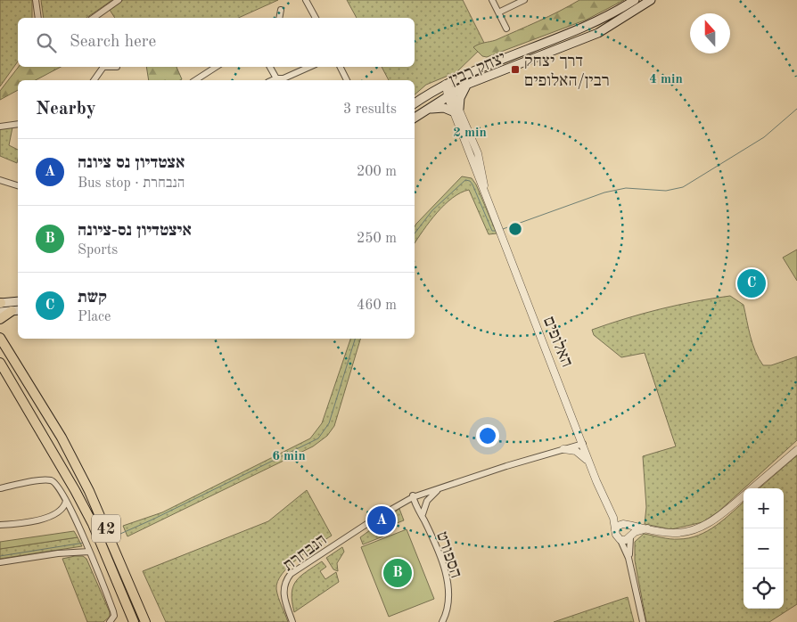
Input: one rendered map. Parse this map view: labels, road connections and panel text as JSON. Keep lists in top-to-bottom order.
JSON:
{
  "streets": {
    "highway": ["42"],
    "main road": ["יצחק רבין"],
    "street": ["האלופים", "הנבחרת", "הספורט"]
  },
  "crossings": [
    ["יצחק רבין", "האלופים"],
    ["האלופים", "הנבחרת"],
    ["הנבחרת", "הספורט"]
  ],
  "places": {
    "transit": ["דרך יצחק רבין/האלופים"]
  },
  "north": "top",
  "page": {
    "search": "Search here",
    "heading": ["Nearby", "3 results"],
    "list": [
      {
        "mark": "A",
        "name": "אצטדיון נס ציונה",
        "note": "Bus stop · הנבחרת",
        "value": "200 m"
      },
      {
        "mark": "B",
        "name": "איצטדיון נס-ציונה",
        "note": "Sports",
        "value": "250 m"
      },
      {
        "mark": "C",
        "name": "קשת",
        "note": "Place",
        "value": "460 m"
      }
    ],
    "pins": ["C", "A", "B"],
    "map_buttons": ["+", "−"]
  },
  "rings": ["4 min", "2 min", "6 min"]
}
